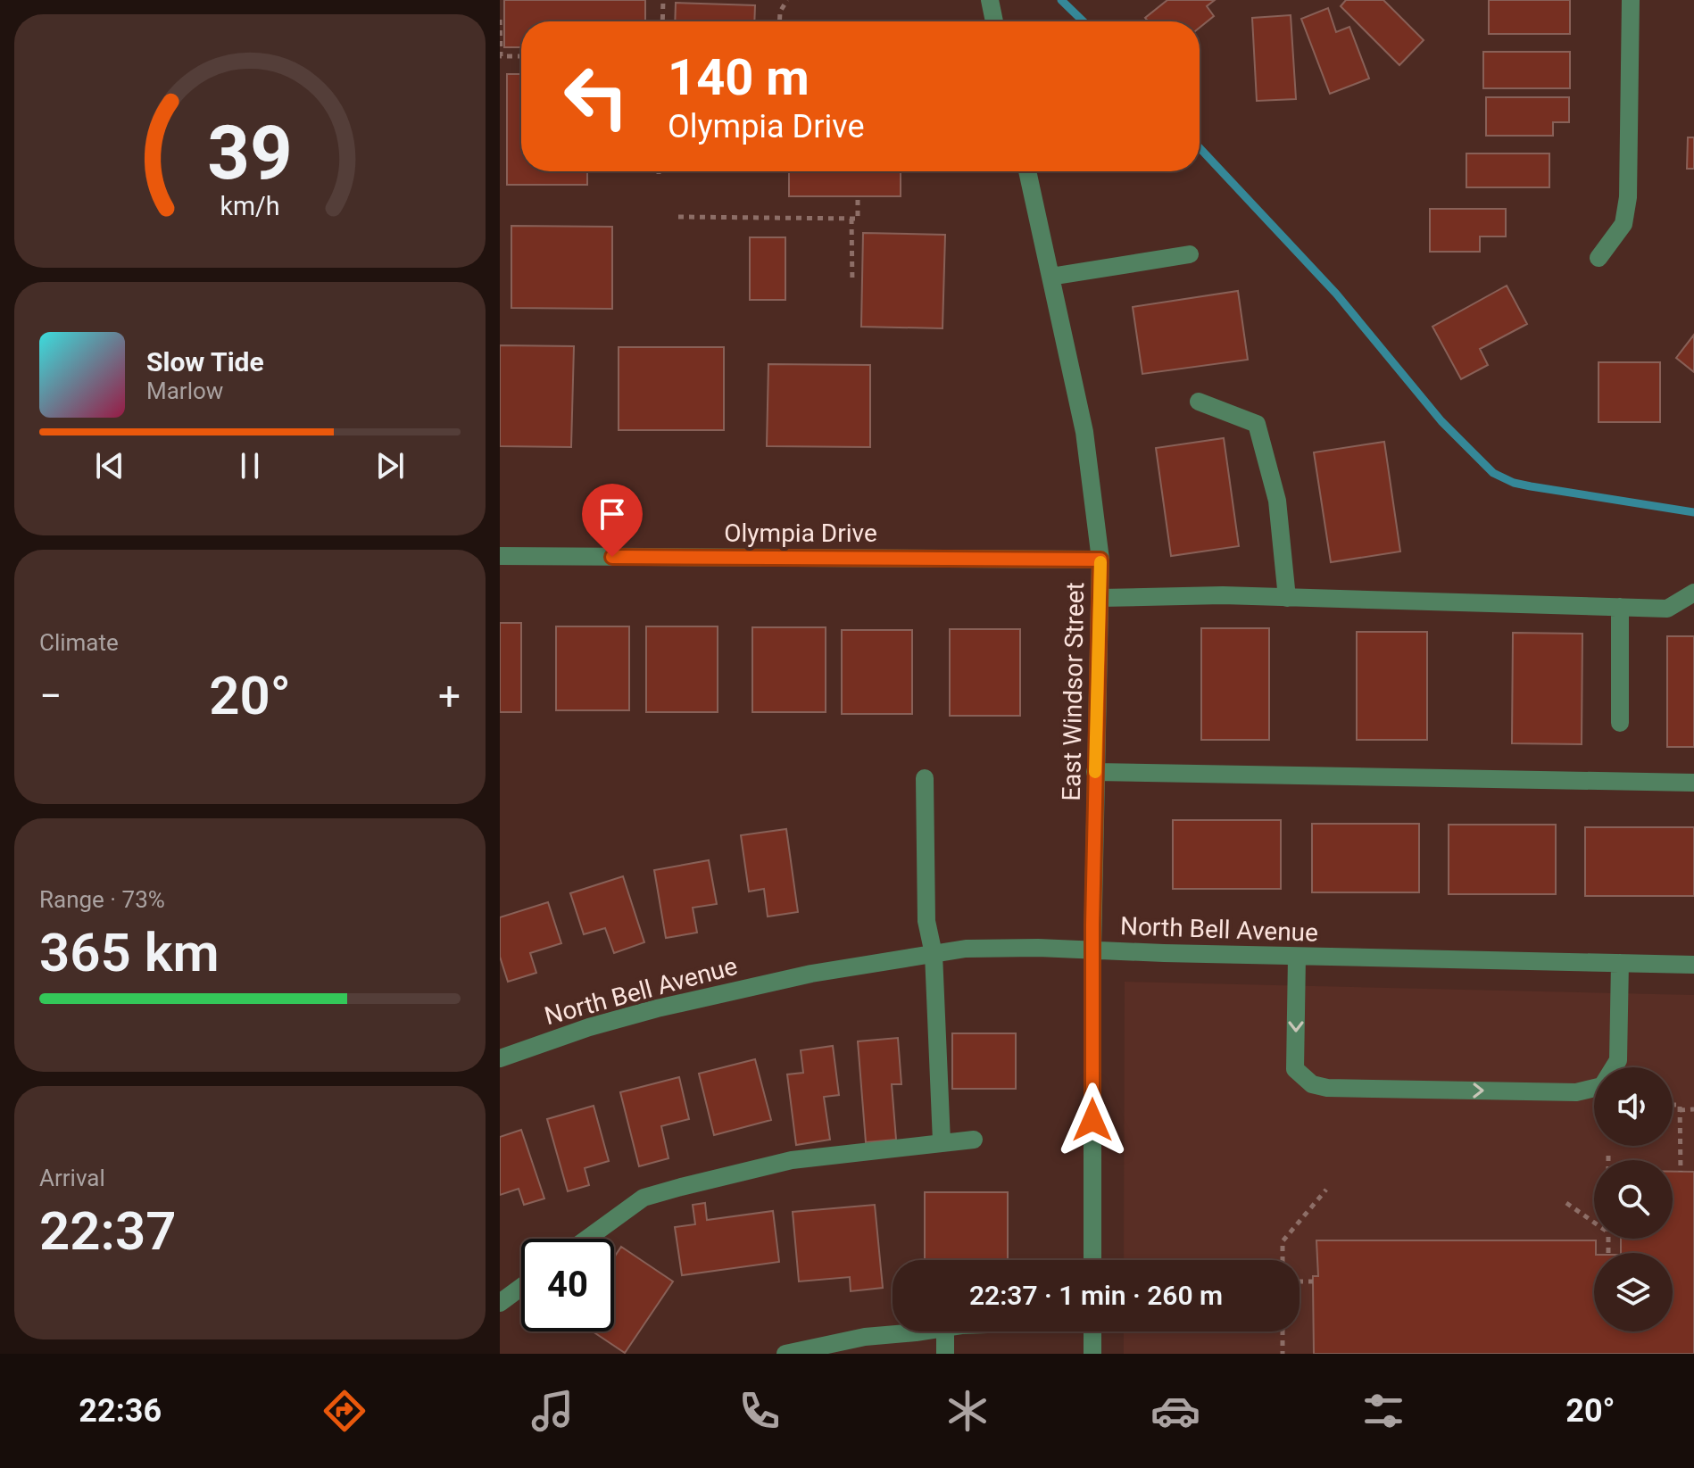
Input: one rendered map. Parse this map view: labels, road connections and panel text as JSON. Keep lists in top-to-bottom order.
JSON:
{
  "streets": {
    "street": ["Olympia Drive", "East Windsor Street", "North Bell Avenue"]
  },
  "crossings": [
    ["Olympia Drive", "East Windsor Street"],
    ["East Windsor Street", "North Bell Avenue"]
  ],
  "page": {
    "turn": ["140 m", "Olympia Drive"],
    "song": ["Slow Tide", "Marlow"],
    "tile": [
      "Climate",
      ["Range · 73%", "365 km"],
      ["Arrival", "22:37"]
    ],
    "heat": ["−", "20°", "+"],
    "limit": "40",
    "trip": "22:37 · 1 min · 260 m",
    "tabs": ["22:36", "20°"],
    "gauge": ["39", "km/h"]
  }
}
